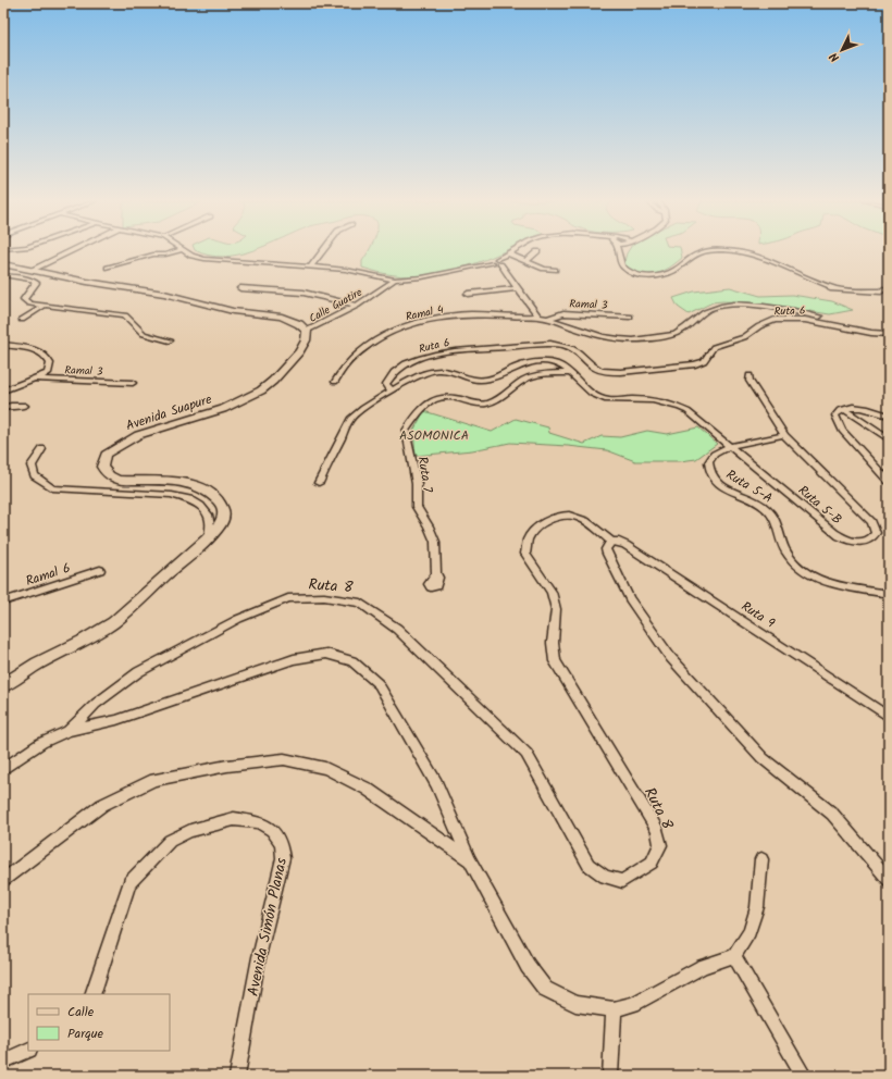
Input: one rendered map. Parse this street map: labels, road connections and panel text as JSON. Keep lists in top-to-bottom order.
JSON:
{
  "streets": {
    "street": [
      "Ramal 3",
      "Calle Guatire",
      "Ruta 6",
      "Ramal 4",
      "Avenida Suapure",
      "Ruta 7",
      "Ruta 5-A",
      "Ruta 5-B",
      "Ramal 6",
      "Ruta 8",
      "Ruta 9",
      "Avenida Simón Planas"
    ]
  },
  "crossings": [
    ["Ramal 3", "Ramal 4"],
    ["Calle Guatire", "Avenida Suapure"],
    ["Ruta 6", "Ramal 4"],
    ["Ruta 6", "Ruta 7"],
    ["Ruta 6", "Ruta 5-A"],
    ["Ruta 6", "Ruta 5-B"],
    ["Ruta 5-A", "Ruta 5-B"],
    ["Ruta 8", "Ruta 9"]
  ],
  "parks": ["ASOMONICA"],
  "legend": ["Calle", "Parque"],
  "north": "bottom left"
}
